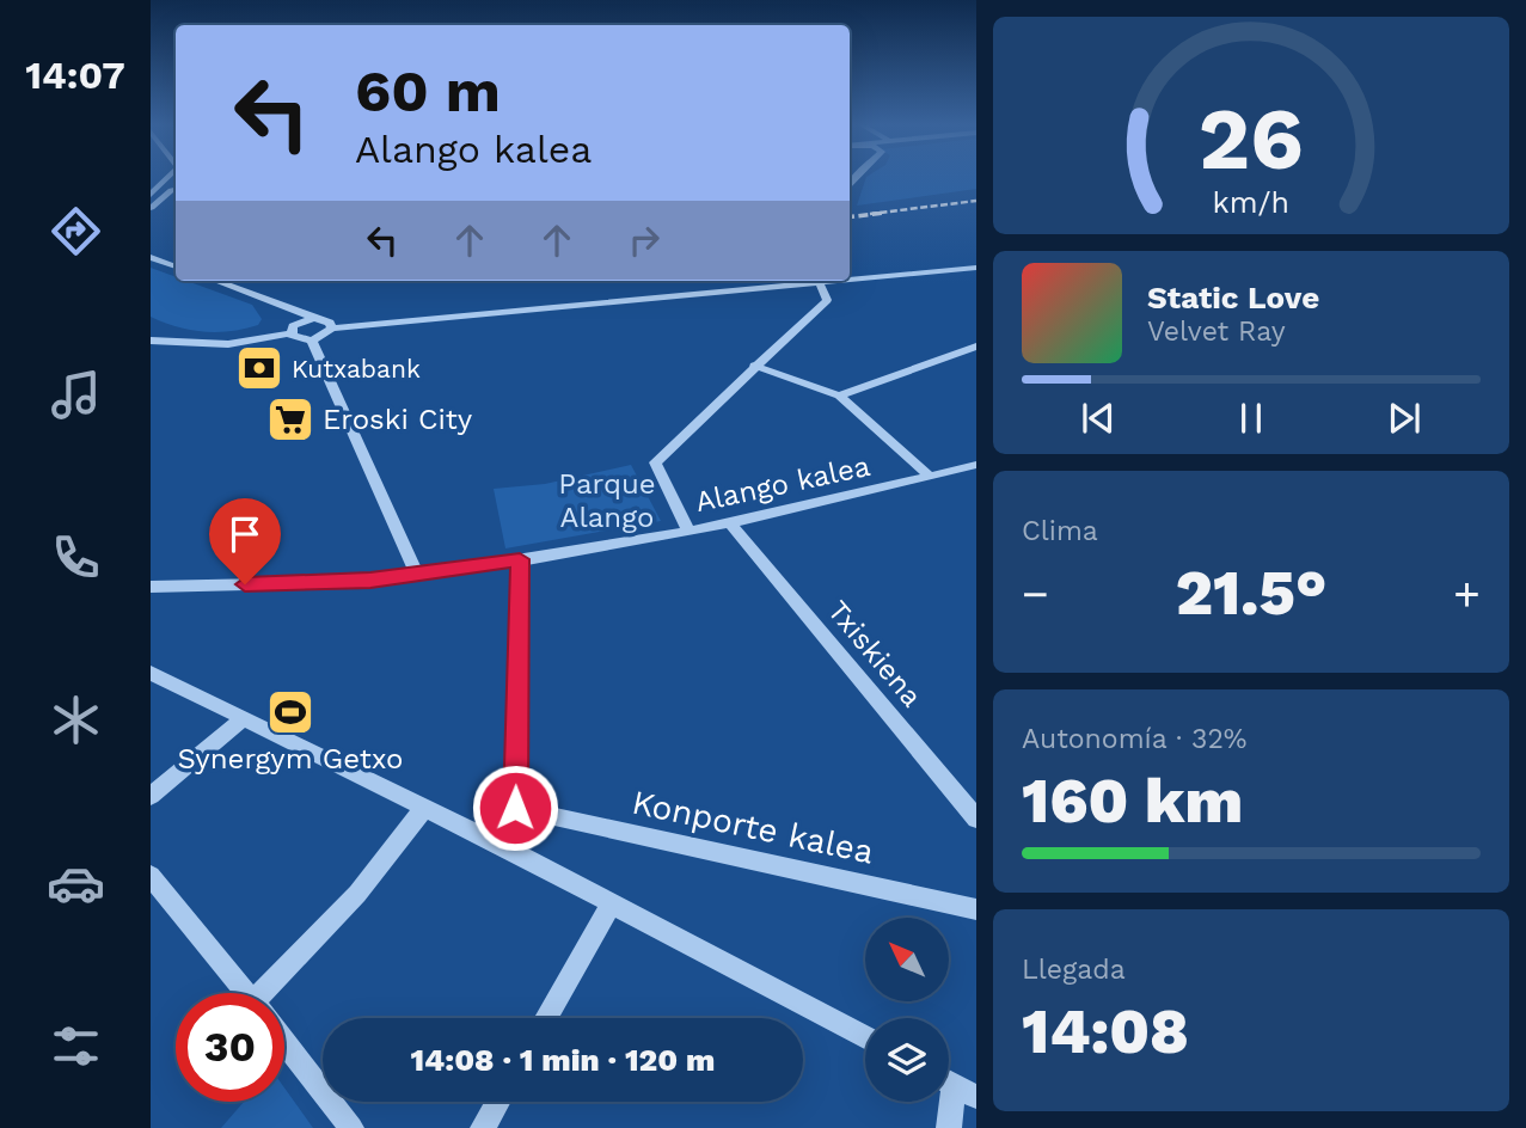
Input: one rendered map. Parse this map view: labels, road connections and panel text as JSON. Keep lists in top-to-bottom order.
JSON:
{
  "streets": {
    "street": ["Alango kalea", "Txiskiena", "Konporte kalea"]
  },
  "crossings": [
    ["Alango kalea", "Txiskiena"]
  ],
  "parks": ["Parque Alango"],
  "places": {
    "bank": ["Kutxabank"],
    "supermarket": ["Eroski City"],
    "sports": ["Synergym Getxo"]
  },
  "north": "top left",
  "page": {
    "tabs": "14:07",
    "turn": ["60 m", "Alango kalea"],
    "song": ["Static Love", "Velvet Ray"],
    "tile": [
      "Clima",
      ["Autonomía · 32%", "160 km"],
      ["Llegada", "14:08"]
    ],
    "heat": ["−", "21.5°", "+"],
    "limit": "30",
    "trip": "14:08 · 1 min · 120 m",
    "gauge": ["26", "km/h"]
  }
}
